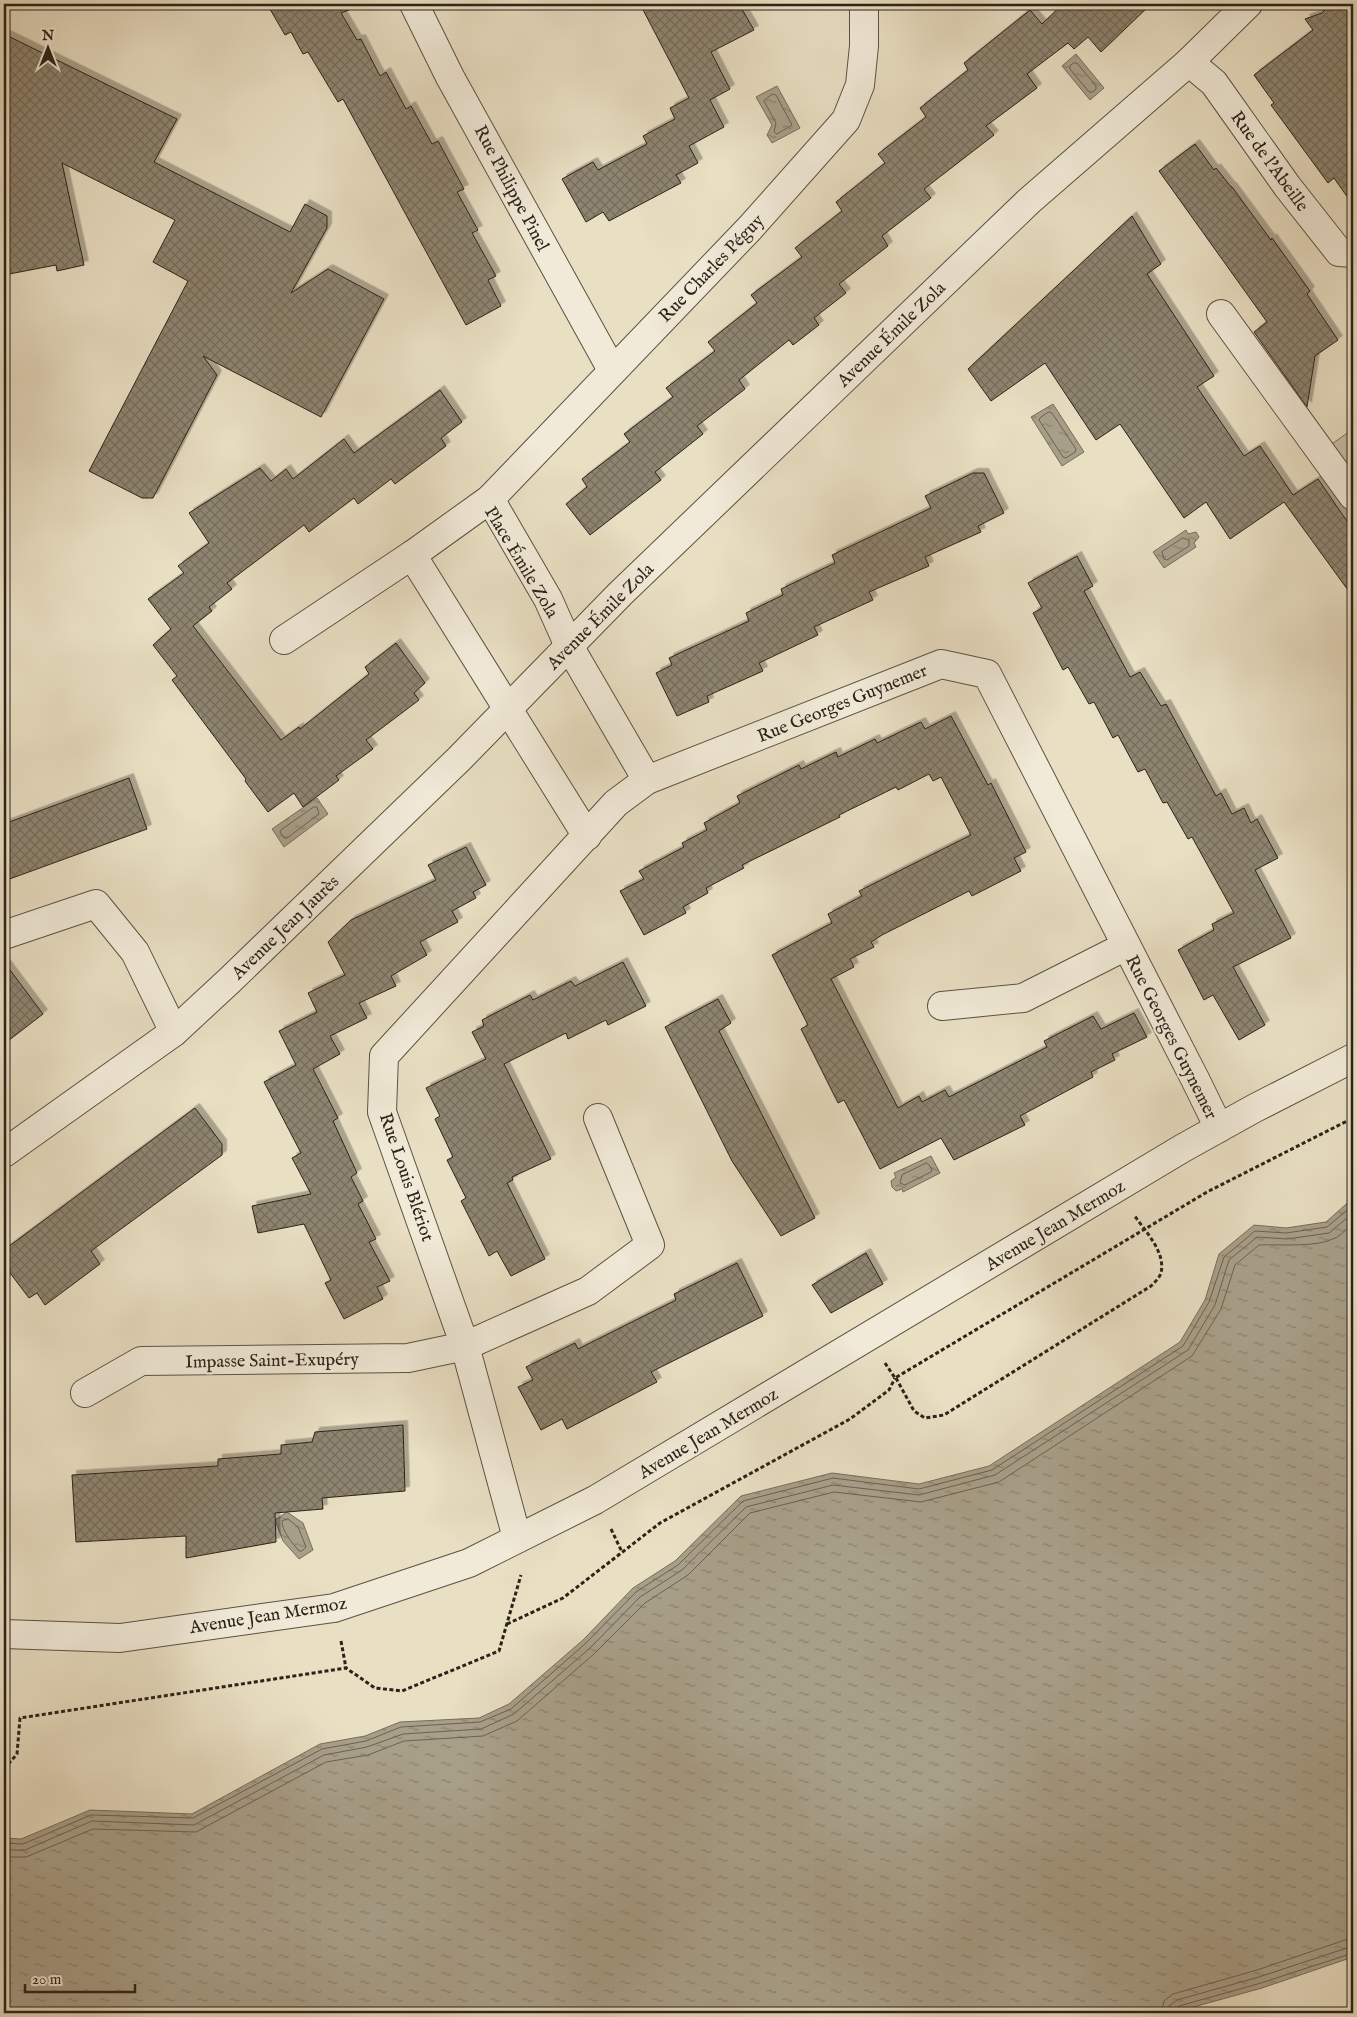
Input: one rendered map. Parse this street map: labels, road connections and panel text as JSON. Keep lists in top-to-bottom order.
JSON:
{
  "streets": {
    "street": [
      "Rue de l'Abeille",
      "Rue Philippe Pinel",
      "Rue Charles Péguy",
      "Avenue Émile Zola",
      "Place Émile Zola",
      "Rue Georges Guynemer",
      "Avenue Jean Jaurès",
      "Rue Louis Blériot",
      "Avenue Jean Mermoz",
      "Impasse Saint-Exupéry"
    ]
  },
  "crossings": [
    ["Rue de l'Abeille", "Avenue Émile Zola"],
    ["Rue Philippe Pinel", "Rue Charles Péguy"],
    ["Rue Charles Péguy", "Place Émile Zola"],
    ["Avenue Émile Zola", "Place Émile Zola"],
    ["Avenue Émile Zola", "Avenue Jean Jaurès"],
    ["Place Émile Zola", "Rue Georges Guynemer"],
    ["Rue Georges Guynemer", "Rue Louis Blériot"],
    ["Rue Georges Guynemer", "Avenue Jean Mermoz"],
    ["Rue Louis Blériot", "Avenue Jean Mermoz"],
    ["Rue Louis Blériot", "Impasse Saint-Exupéry"]
  ],
  "scale_bar": "20 m",
  "north": "top"
}
